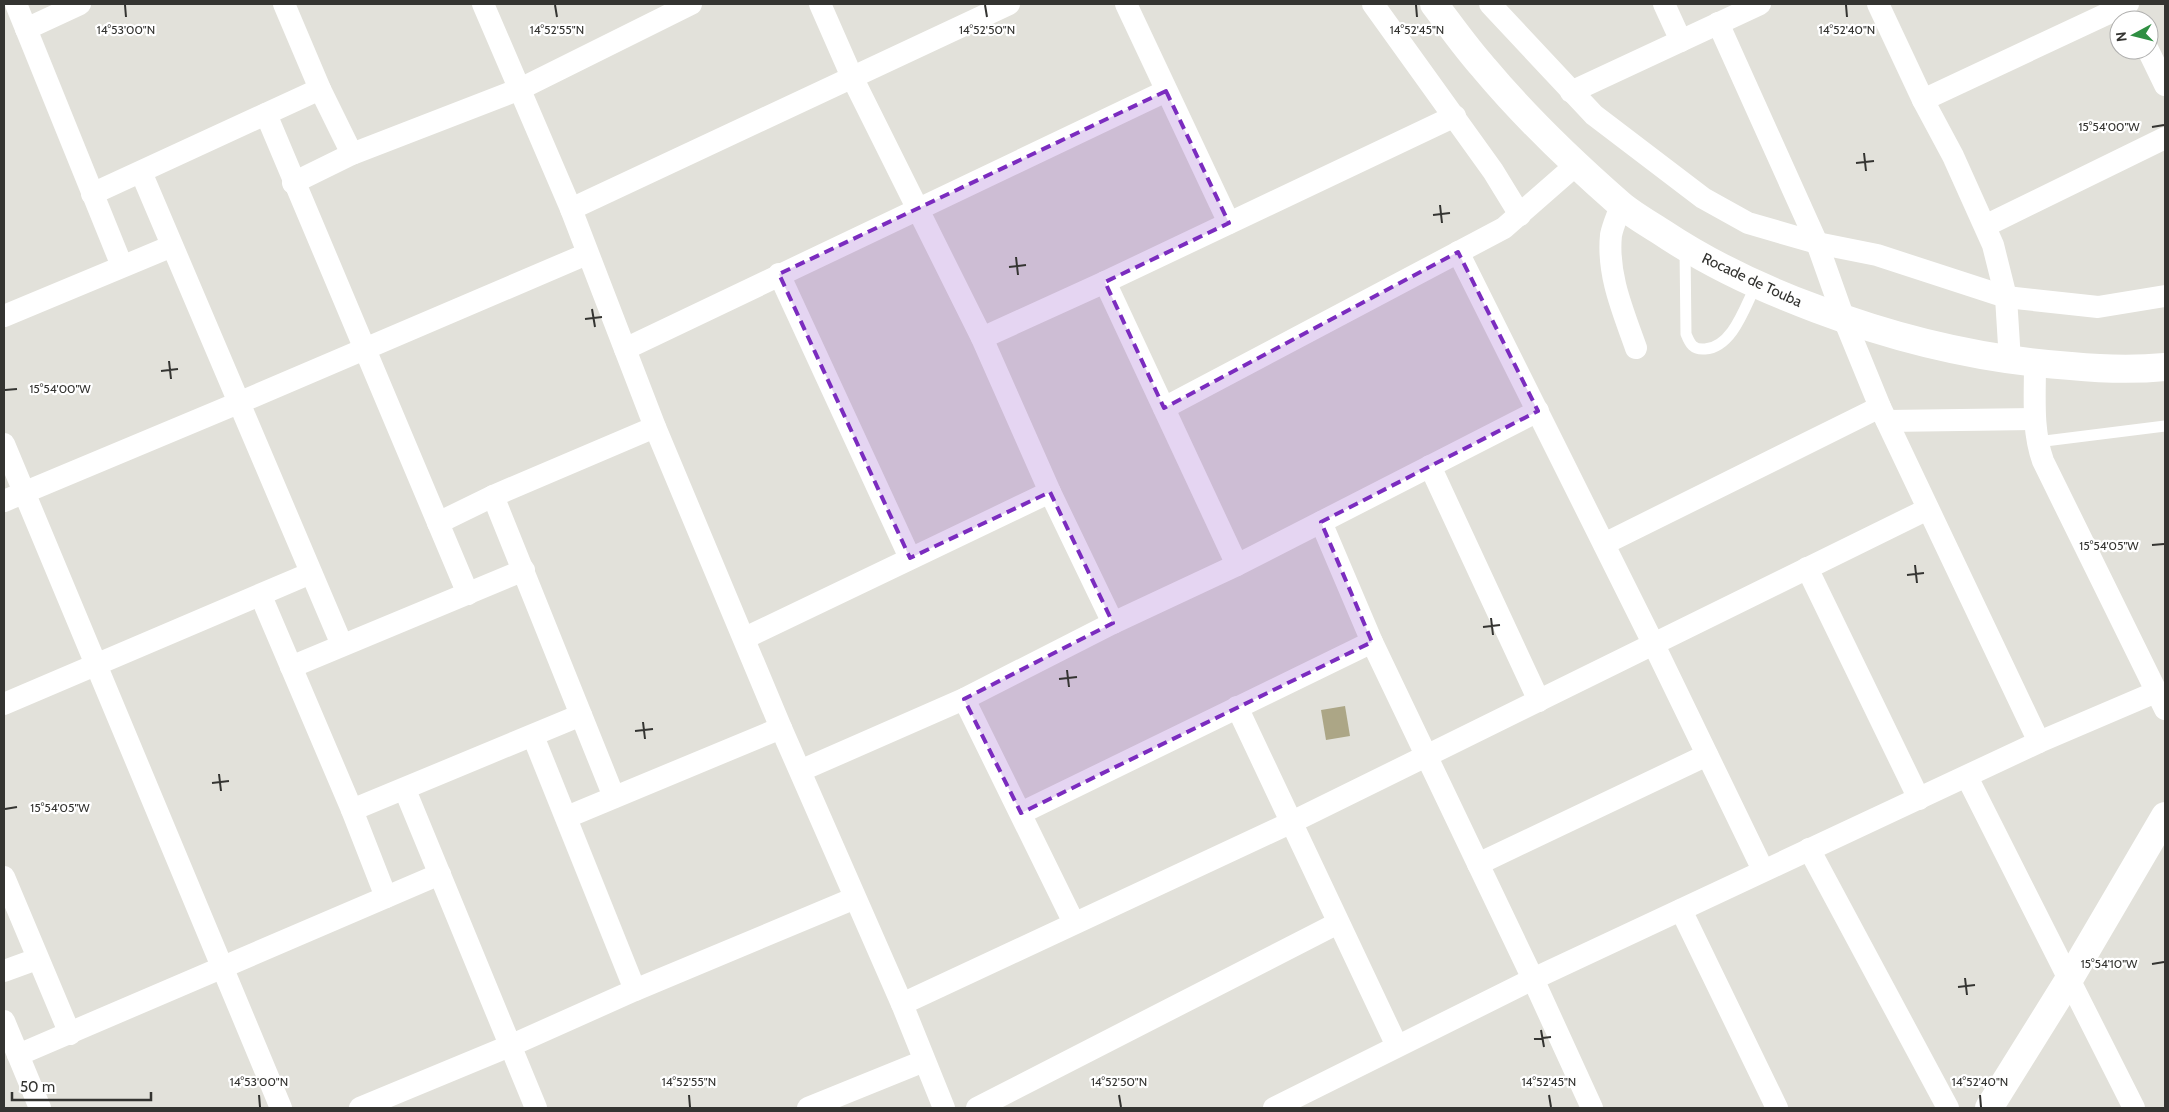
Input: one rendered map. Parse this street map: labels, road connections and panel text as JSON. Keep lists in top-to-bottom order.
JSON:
{
  "streets": {
    "main road": ["Rocade de Touba"]
  },
  "scale_bar": "50 m",
  "north": "left",
  "coordinates": [
    "14°53'00\"N",
    "14°52'55\"N",
    "14°52'50\"N",
    "14°52'45\"N",
    "14°52'40\"N",
    "15°54'00\"W",
    "15°54'05\"W",
    "15°54'10\"W"
  ]
}
